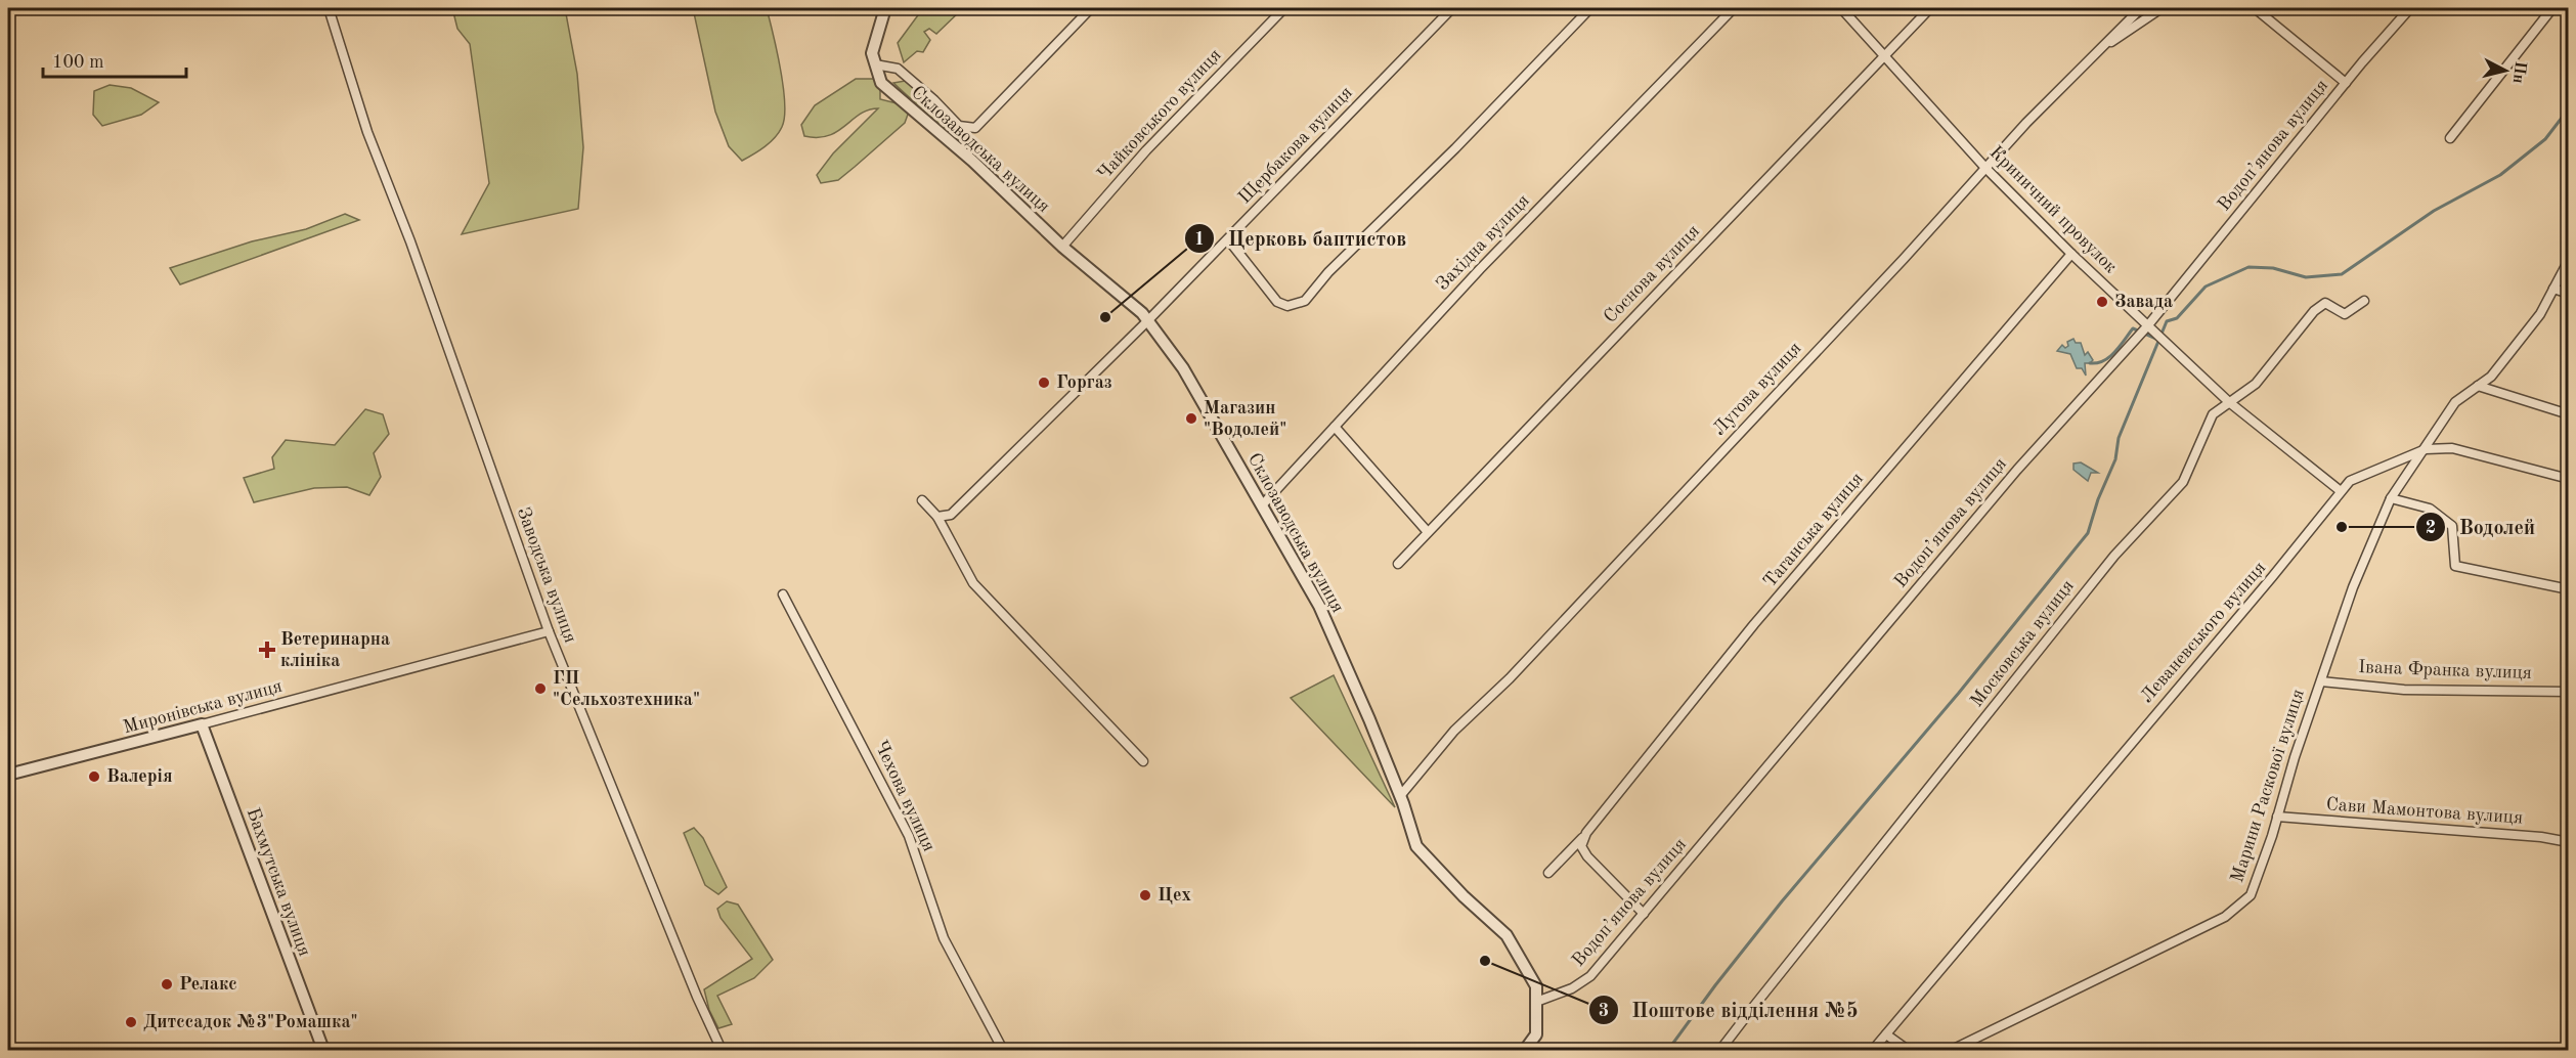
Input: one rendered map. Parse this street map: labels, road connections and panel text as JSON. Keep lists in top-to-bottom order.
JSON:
{
  "streets": {
    "street": [
      "Чайковського вулиця",
      "Щербакова вулиця",
      "Водоп’янова вулиця",
      "Склозаводська вулиця",
      "Криничний провулок",
      "Західна вулиця",
      "Соснова вулиця",
      "Лугова вулиця",
      "Таганська вулиця",
      "Заводська вулиця",
      "Леваневського вулиця",
      "Московська вулиця",
      "Івана Франка вулиця",
      "Миронівська вулиця",
      "Марини Раскової вулиця",
      "Чехова вулиця",
      "Сави Мамонтова вулиця",
      "Бахмутська вулиця"
    ]
  },
  "crossings": [
    ["Чайковського вулиця", "Склозаводська вулиця"],
    ["Щербакова вулиця", "Склозаводська вулиця"],
    ["Водоп’янова вулиця", "Склозаводська вулиця"],
    ["Водоп’янова вулиця", "Криничний провулок"],
    ["Склозаводська вулиця", "Західна вулиця"],
    ["Склозаводська вулиця", "Лугова вулиця"],
    ["Криничний провулок", "Соснова вулиця"],
    ["Криничний провулок", "Лугова вулиця"],
    ["Криничний провулок", "Таганська вулиця"],
    ["Криничний провулок", "Леваневського вулиця"],
    ["Криничний провулок", "Московська вулиця"],
    ["Заводська вулиця", "Миронівська вулиця"],
    ["Леваневського вулиця", "Марини Раскової вулиця"],
    ["Івана Франка вулиця", "Марини Раскової вулиця"],
    ["Миронівська вулиця", "Бахмутська вулиця"],
    ["Марини Раскової вулиця", "Сави Мамонтова вулиця"]
  ],
  "places": {
    "other": [
      "Завада",
      "Церковь баптистов",
      "Горгаз",
      "Магазин \"Водолей\"",
      "Водолей",
      "ГП \"Сельхозтехника\"",
      "Валерія",
      "Цех",
      "Поштове відділення №5",
      "Релакс",
      "Дитссадок №3\"Ромашка\""
    ],
    "health": ["Ветеринарна клініка"]
  },
  "scale_bar": "100 m",
  "north": "right"
}
